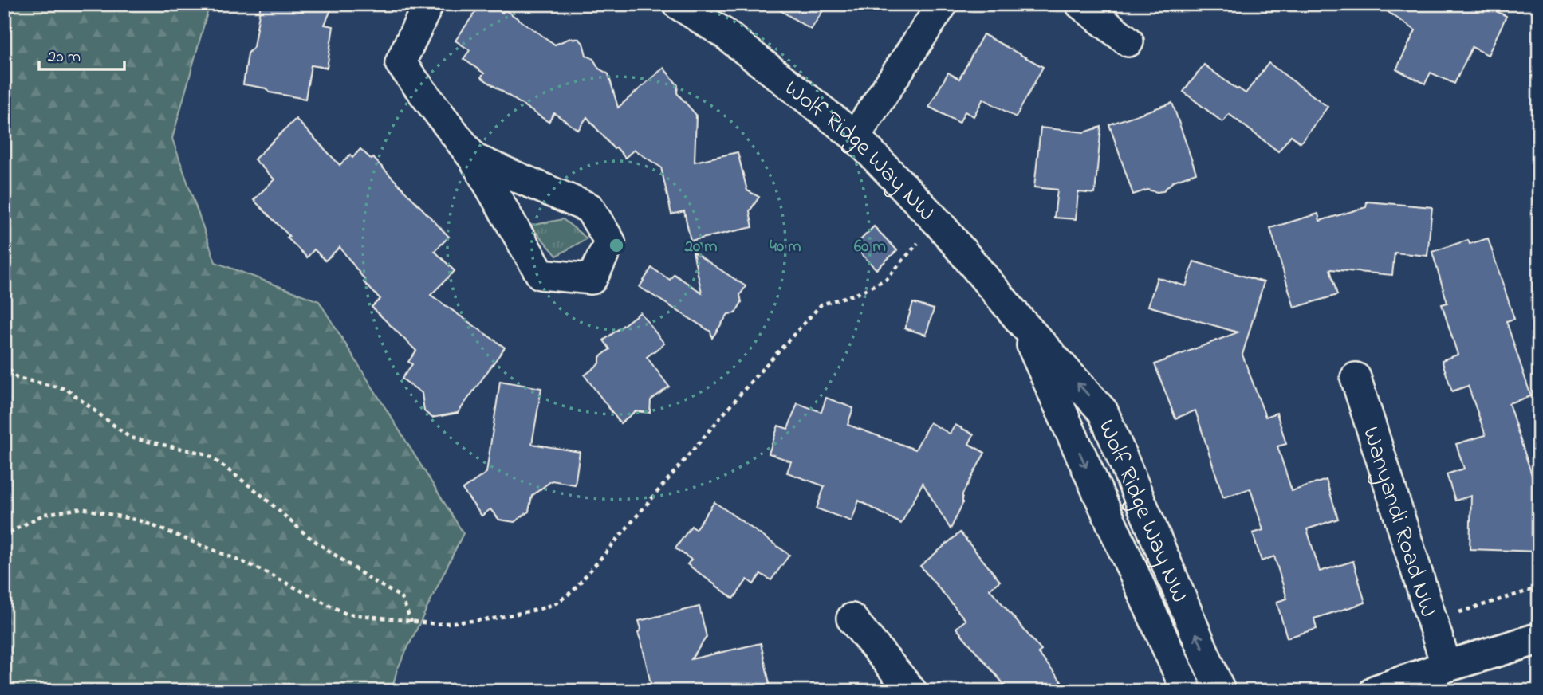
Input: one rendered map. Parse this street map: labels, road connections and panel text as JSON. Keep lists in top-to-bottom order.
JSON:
{
  "streets": {
    "street": ["Wolf Ridge Way NW", "Wanyandi Road NW"]
  },
  "scale_bar": "20 m",
  "rings": ["20 m", "40 m", "60 m"]
}
